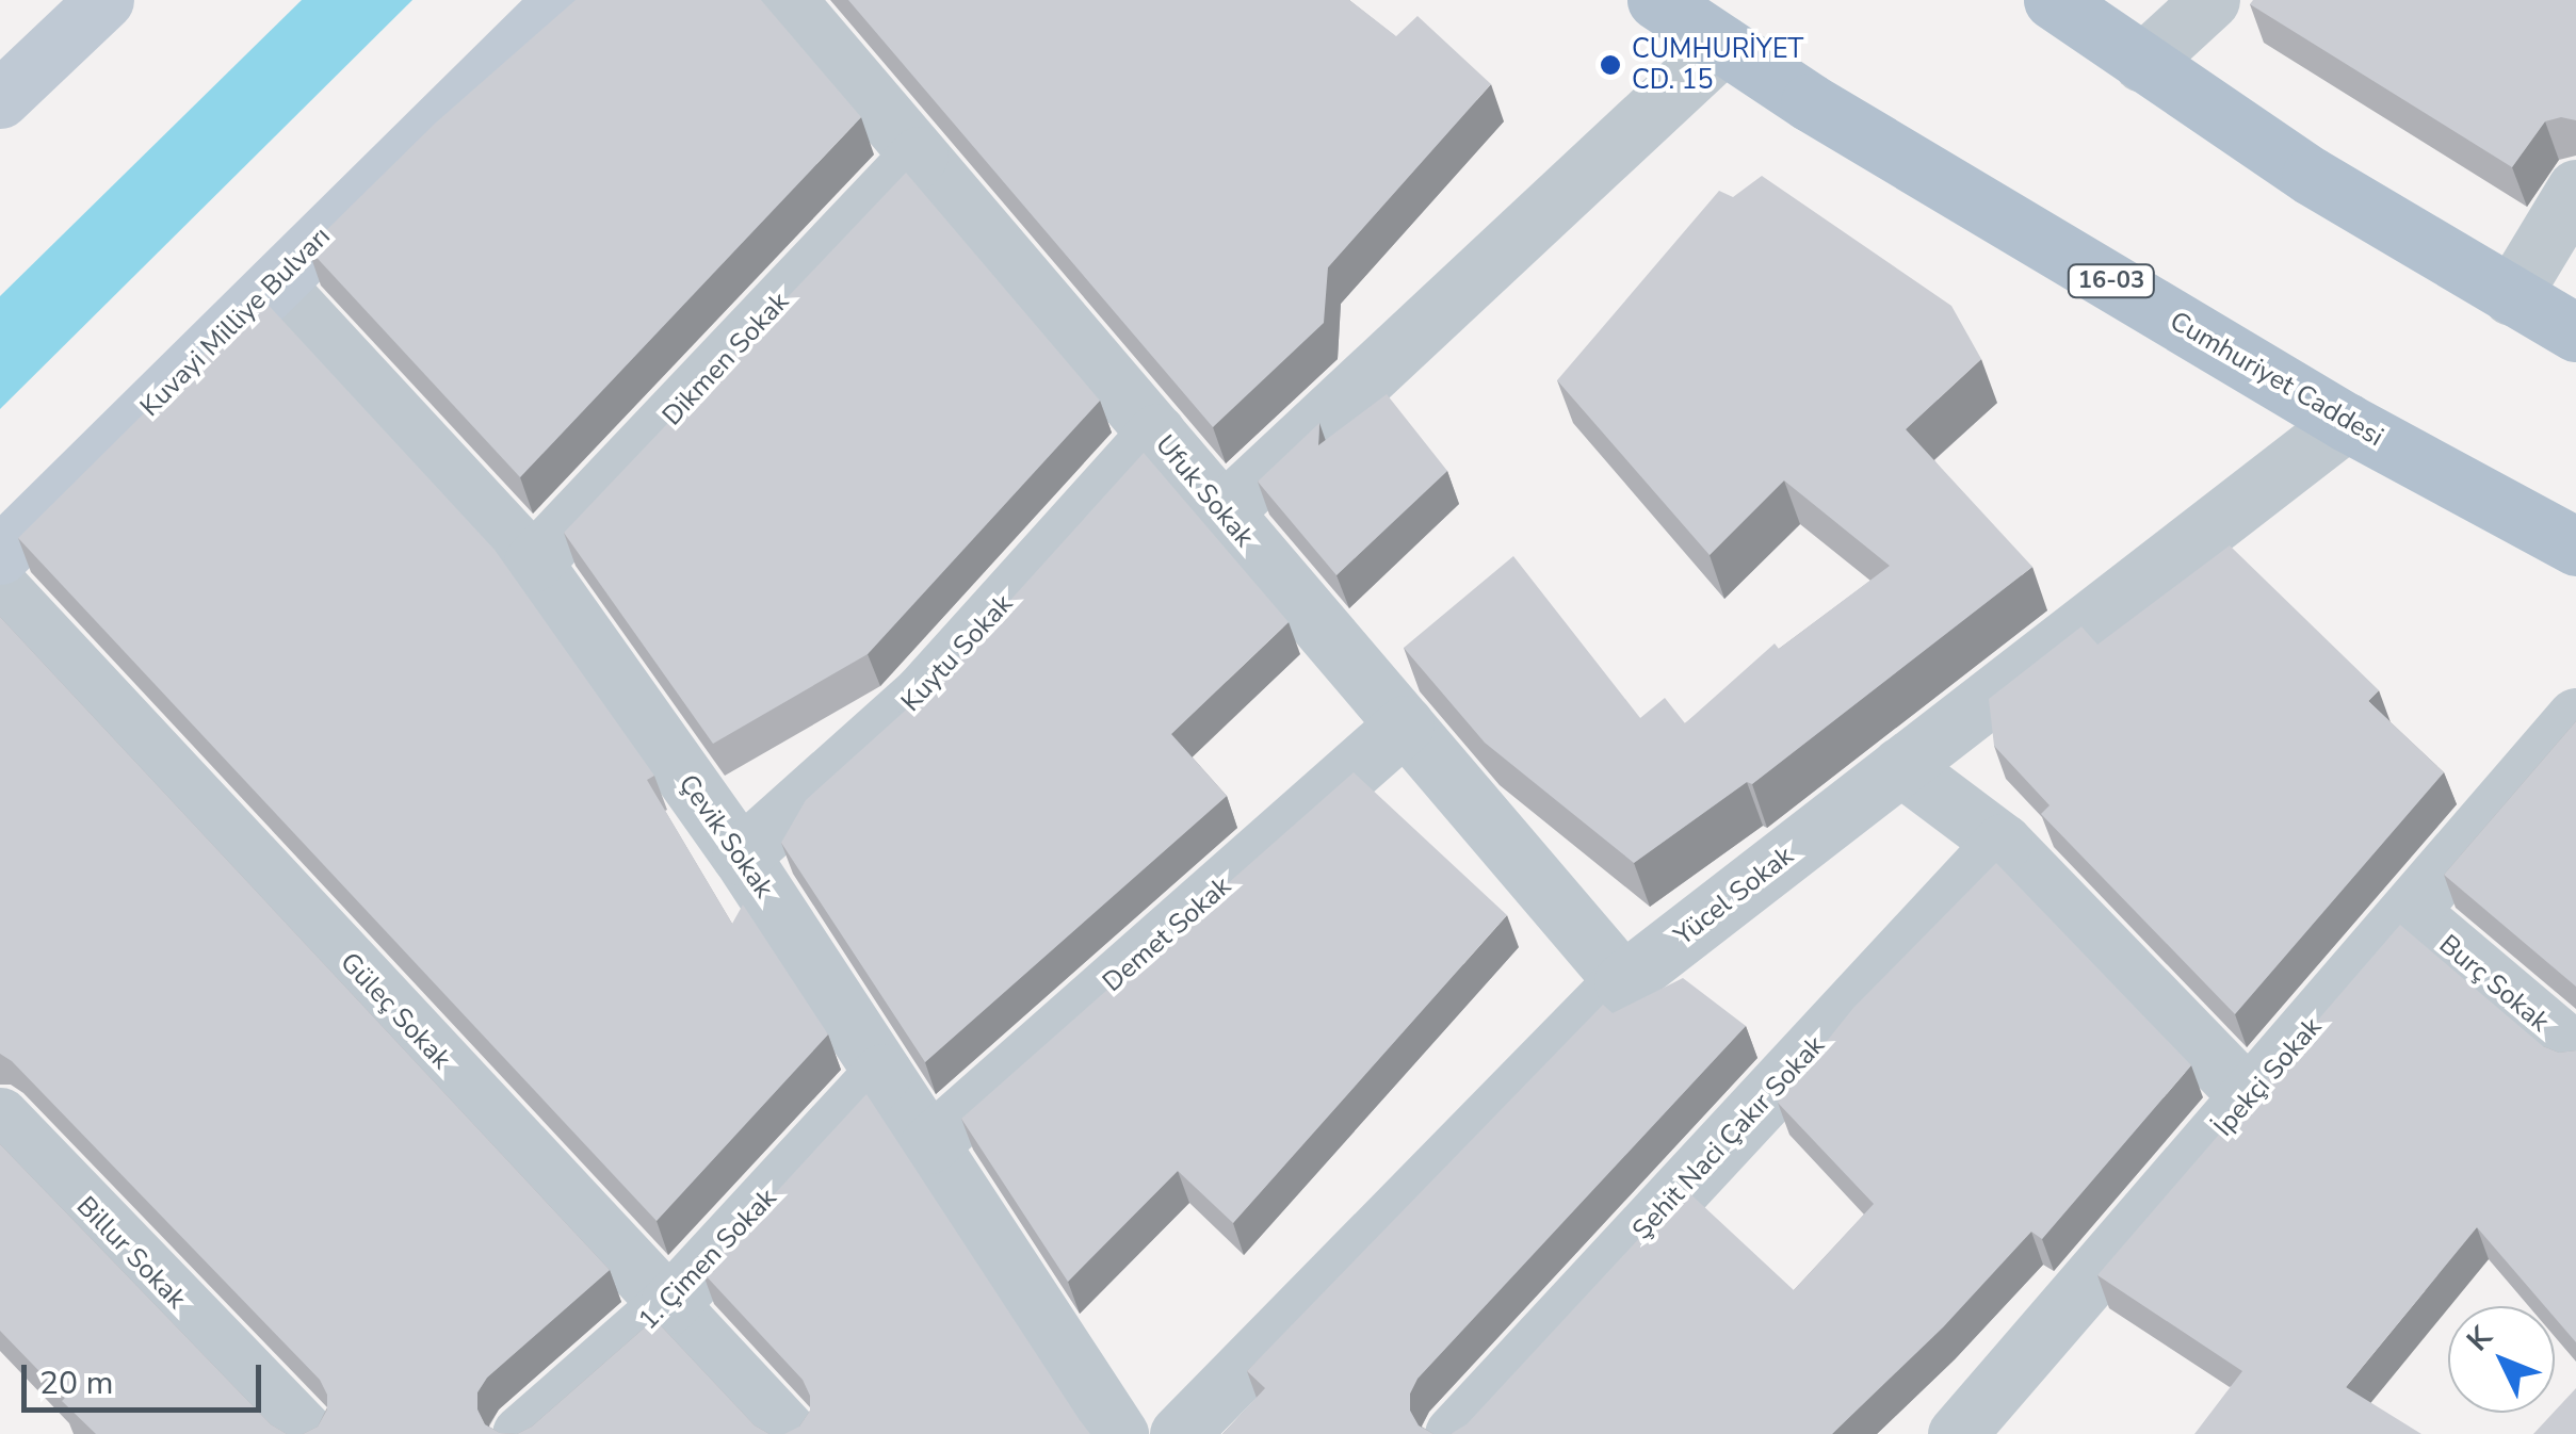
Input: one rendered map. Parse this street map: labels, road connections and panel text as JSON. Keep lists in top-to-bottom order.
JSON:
{
  "streets": {
    "main road": ["16-03", "Kuvayi Milliye Bulvarı", "Cumhuriyet Caddesi"],
    "street": [
      "Dikmen Sokak",
      "Ufuk Sokak",
      "Kuytu Sokak",
      "Çevik Sokak",
      "Yücel Sokak",
      "Demet Sokak",
      "Burç Sokak",
      "Güleç Sokak",
      "İpekçi Sokak",
      "Şehit Naci Çakır Sokak",
      "Billur Sokak",
      "1. Çimen Sokak"
    ]
  },
  "crossings": [
    ["Kuvayi Milliye Bulvarı", "Çevik Sokak"],
    ["Dikmen Sokak", "Ufuk Sokak"],
    ["Dikmen Sokak", "Çevik Sokak"],
    ["Cumhuriyet Caddesi", "Yücel Sokak"],
    ["Ufuk Sokak", "Kuytu Sokak"],
    ["Ufuk Sokak", "Yücel Sokak"],
    ["Ufuk Sokak", "Demet Sokak"],
    ["Kuytu Sokak", "Çevik Sokak"],
    ["Çevik Sokak", "Demet Sokak"],
    ["Çevik Sokak", "1. Çimen Sokak"],
    ["Burç Sokak", "İpekçi Sokak"],
    ["Güleç Sokak", "1. Çimen Sokak"]
  ],
  "places": ["CUMHURİYET CD. 15"],
  "scale_bar": "20 m",
  "north": "top left"
}
